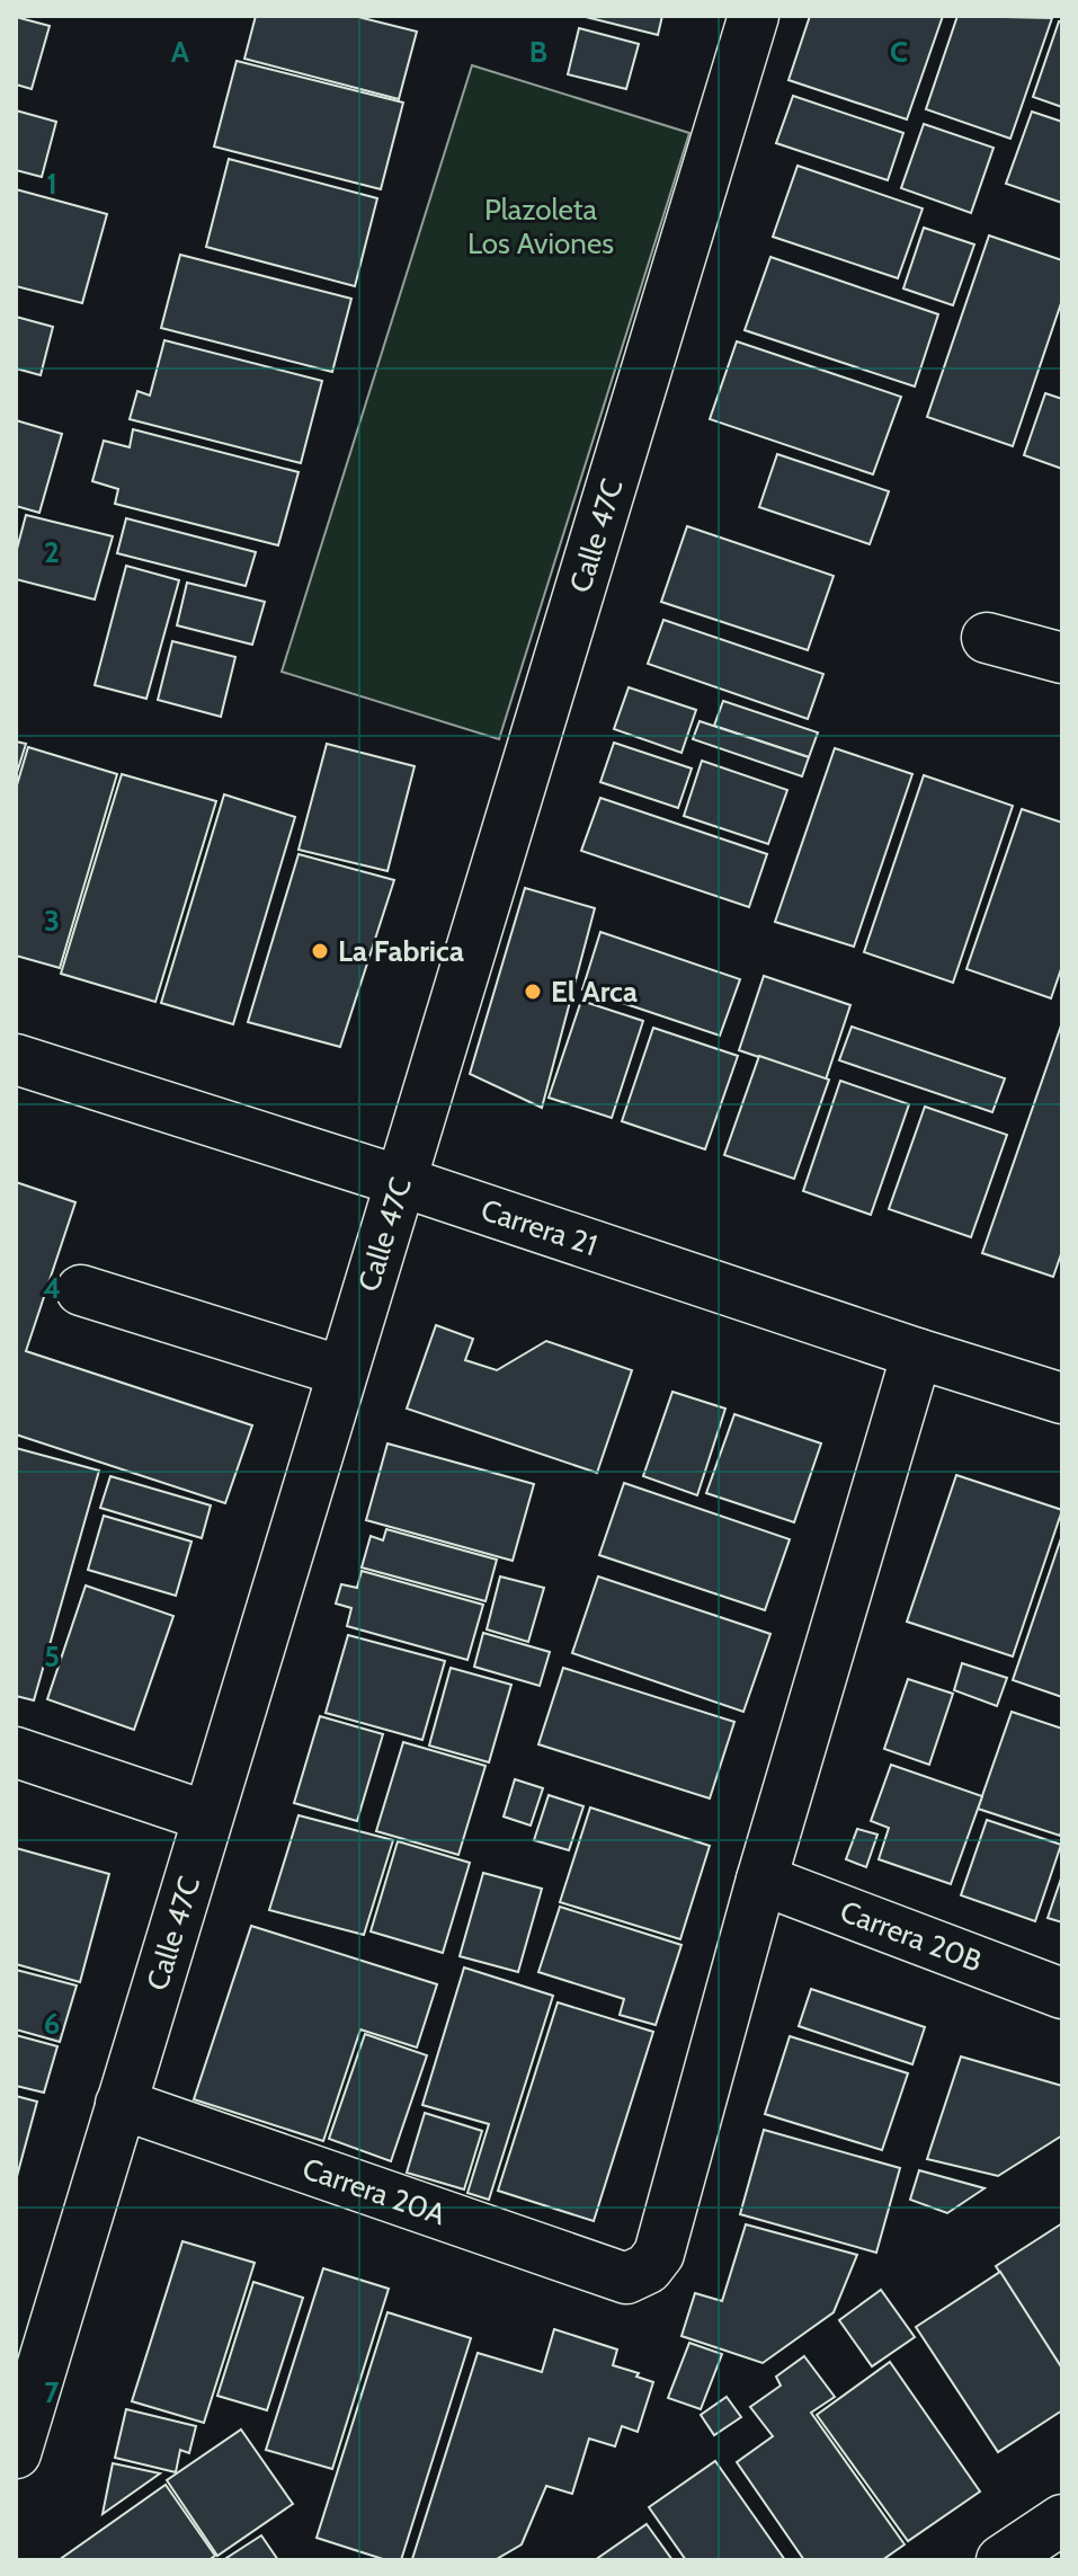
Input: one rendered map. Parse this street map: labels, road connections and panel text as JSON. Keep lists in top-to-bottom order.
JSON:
{
  "streets": {
    "street": [
      "Calle 47C",
      "Carrera 21",
      "Carrera 20B",
      "Carrera 20A"
    ]
  },
  "crossings": [
    ["Calle 47C", "Carrera 21"],
    ["Calle 47C", "Carrera 20A"],
    ["Carrera 20B", "Carrera 20A"]
  ],
  "parks": ["Plazoleta Los Aviones"],
  "places": ["La Fabrica", "El Arca"],
  "grid": {
    "columns": ["A", "B", "C"],
    "rows": [
      "1",
      "2",
      "3",
      "4",
      "5",
      "6",
      "7"
    ]
  }
}
